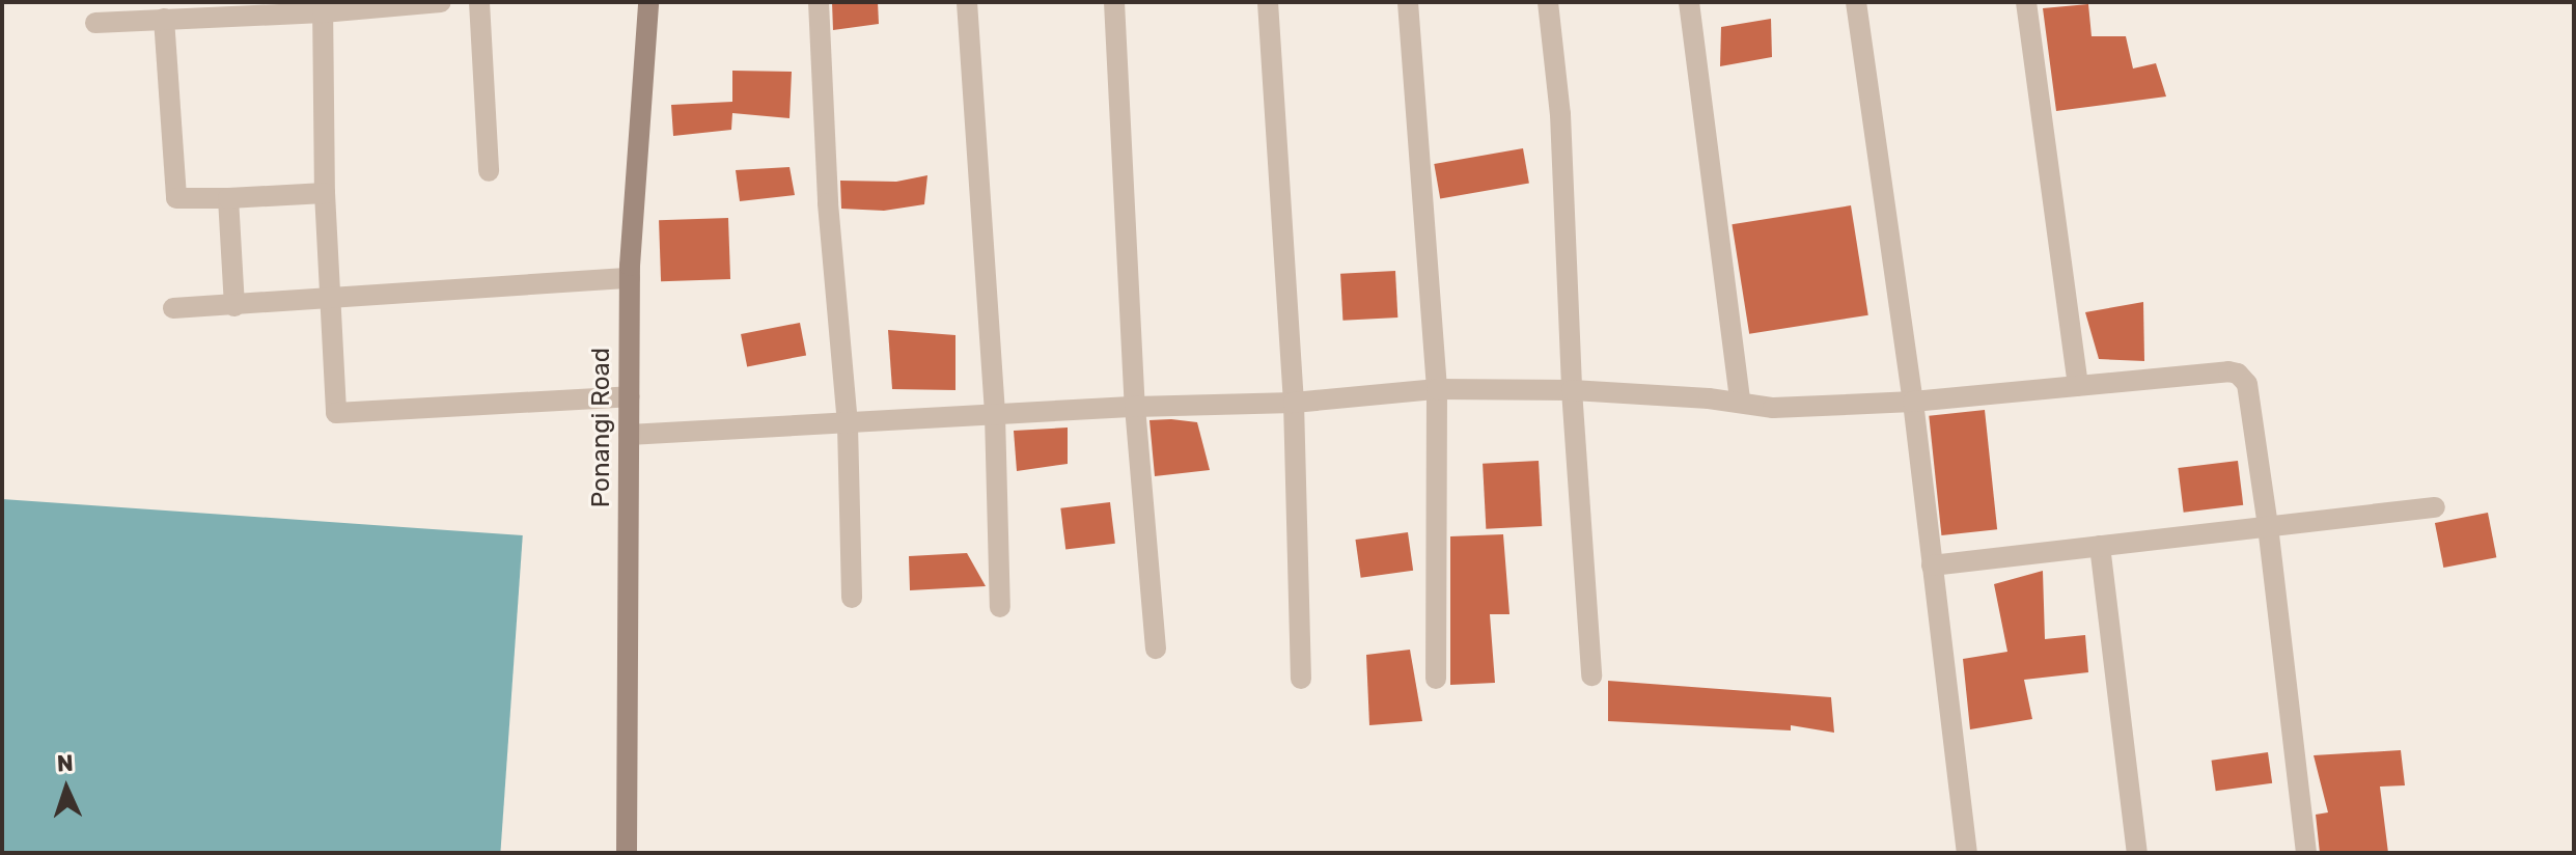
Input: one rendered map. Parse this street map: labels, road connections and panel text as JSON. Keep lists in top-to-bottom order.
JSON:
{
  "streets": {
    "street": ["Ponangi Road"]
  },
  "north": "top"
}
